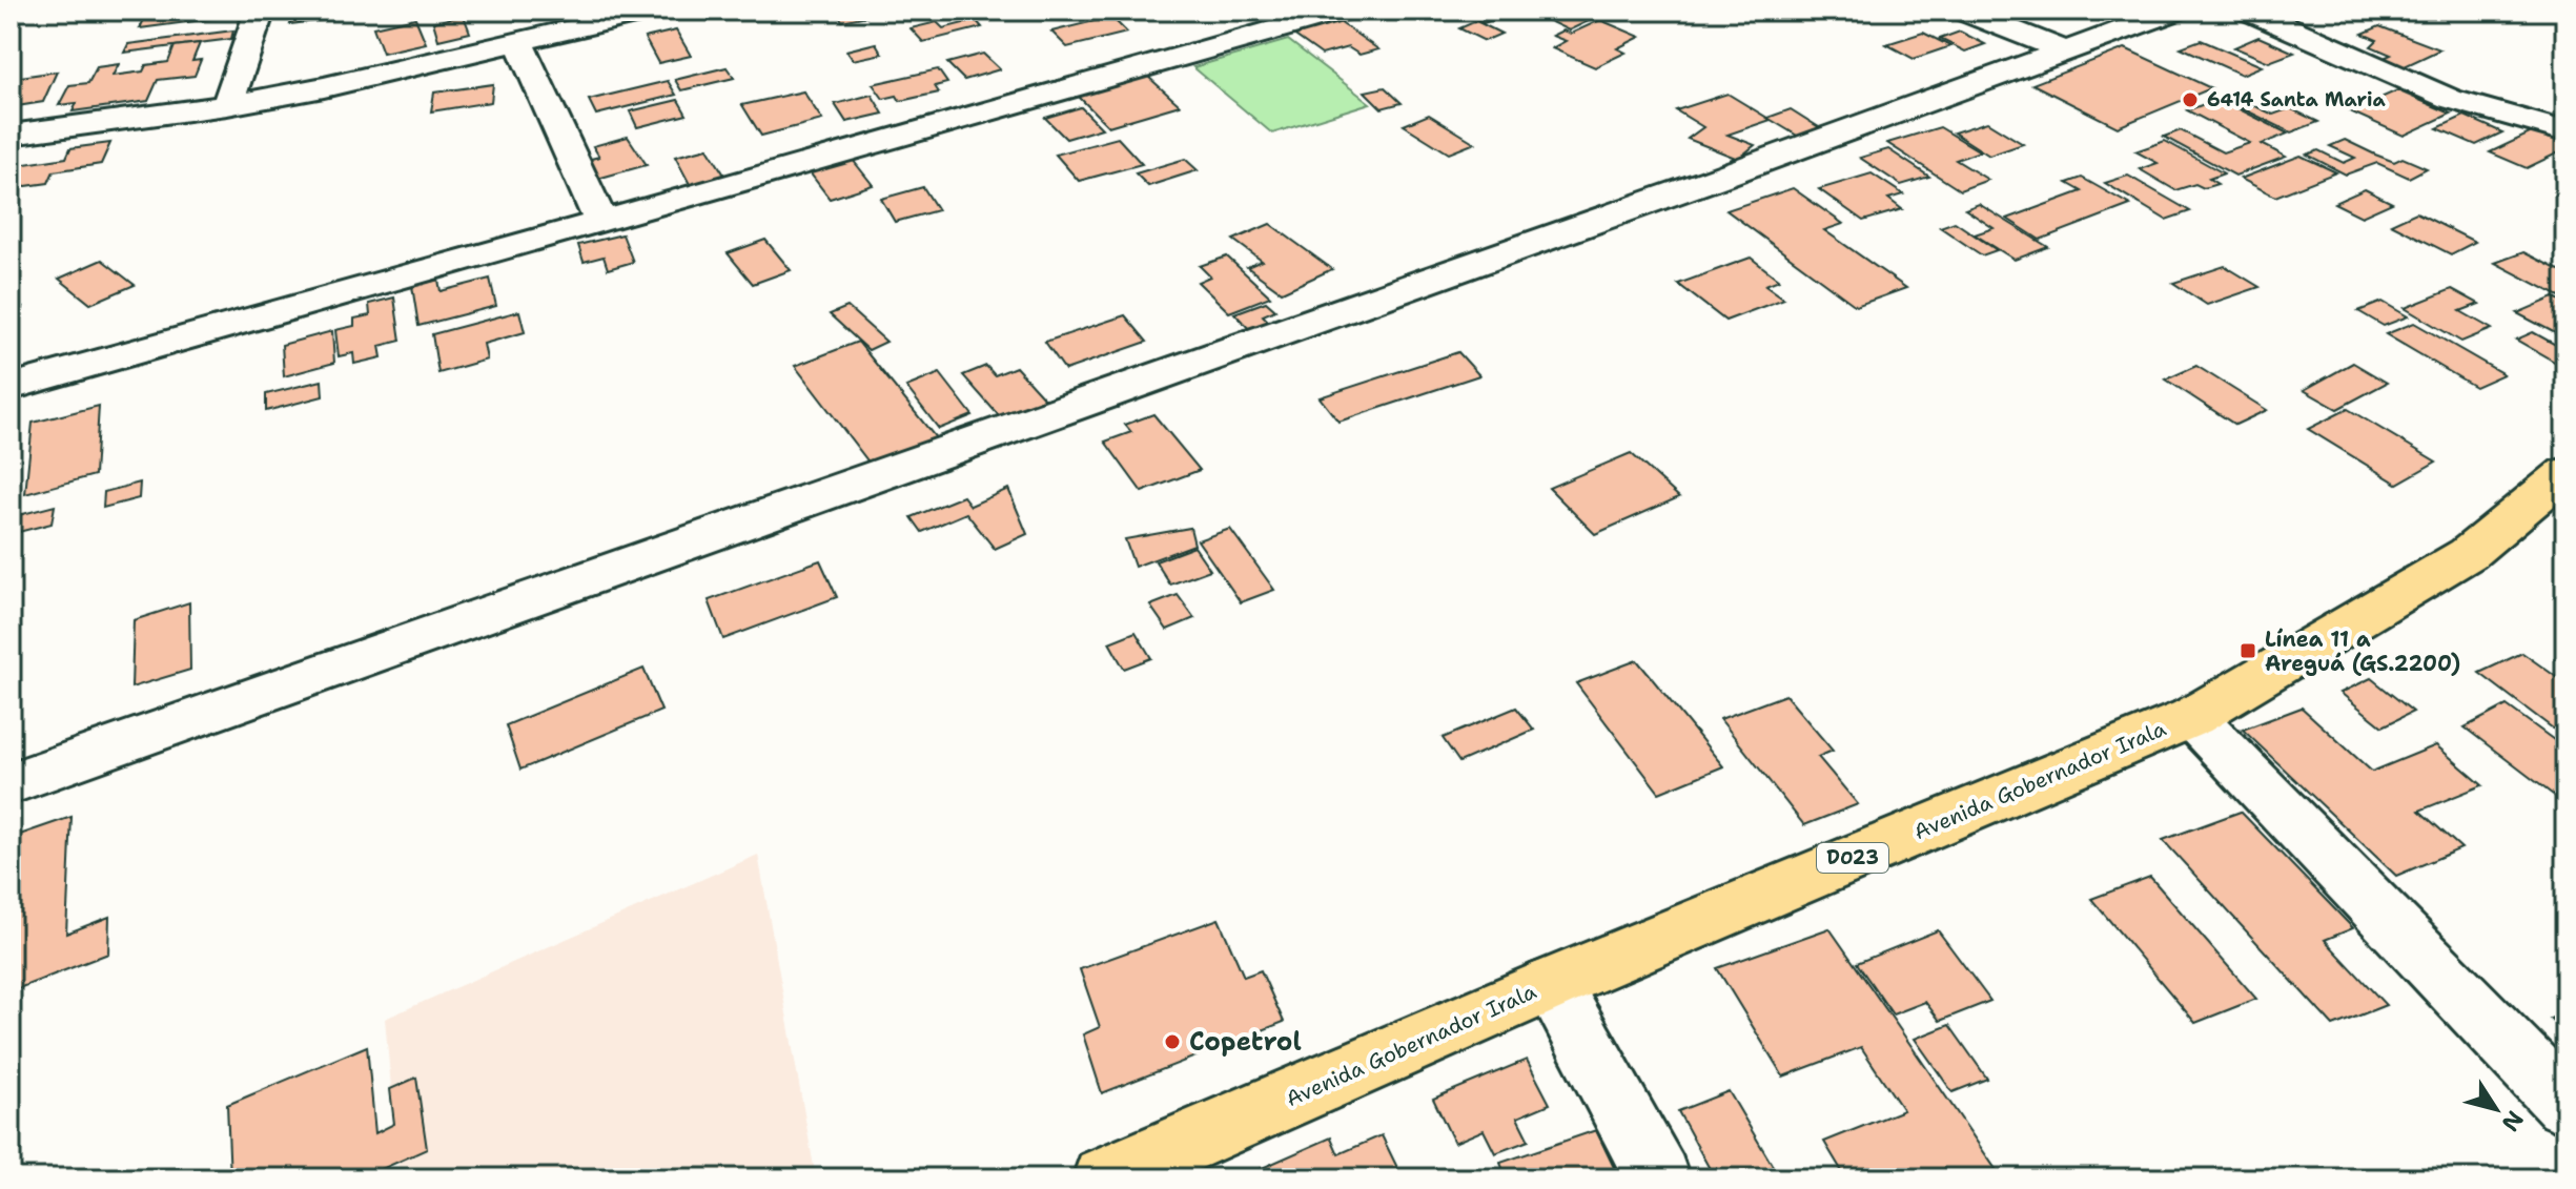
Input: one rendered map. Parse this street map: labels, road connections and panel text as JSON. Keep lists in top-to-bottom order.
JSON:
{
  "streets": {
    "main road": ["Avenida Gobernador Irala", "D023"]
  },
  "places": {
    "other": ["6414 Santa Maria", "Copetrol"],
    "transit": ["Línea 11 a Areguá (GS.2200)"]
  },
  "north": "bottom right"
}
